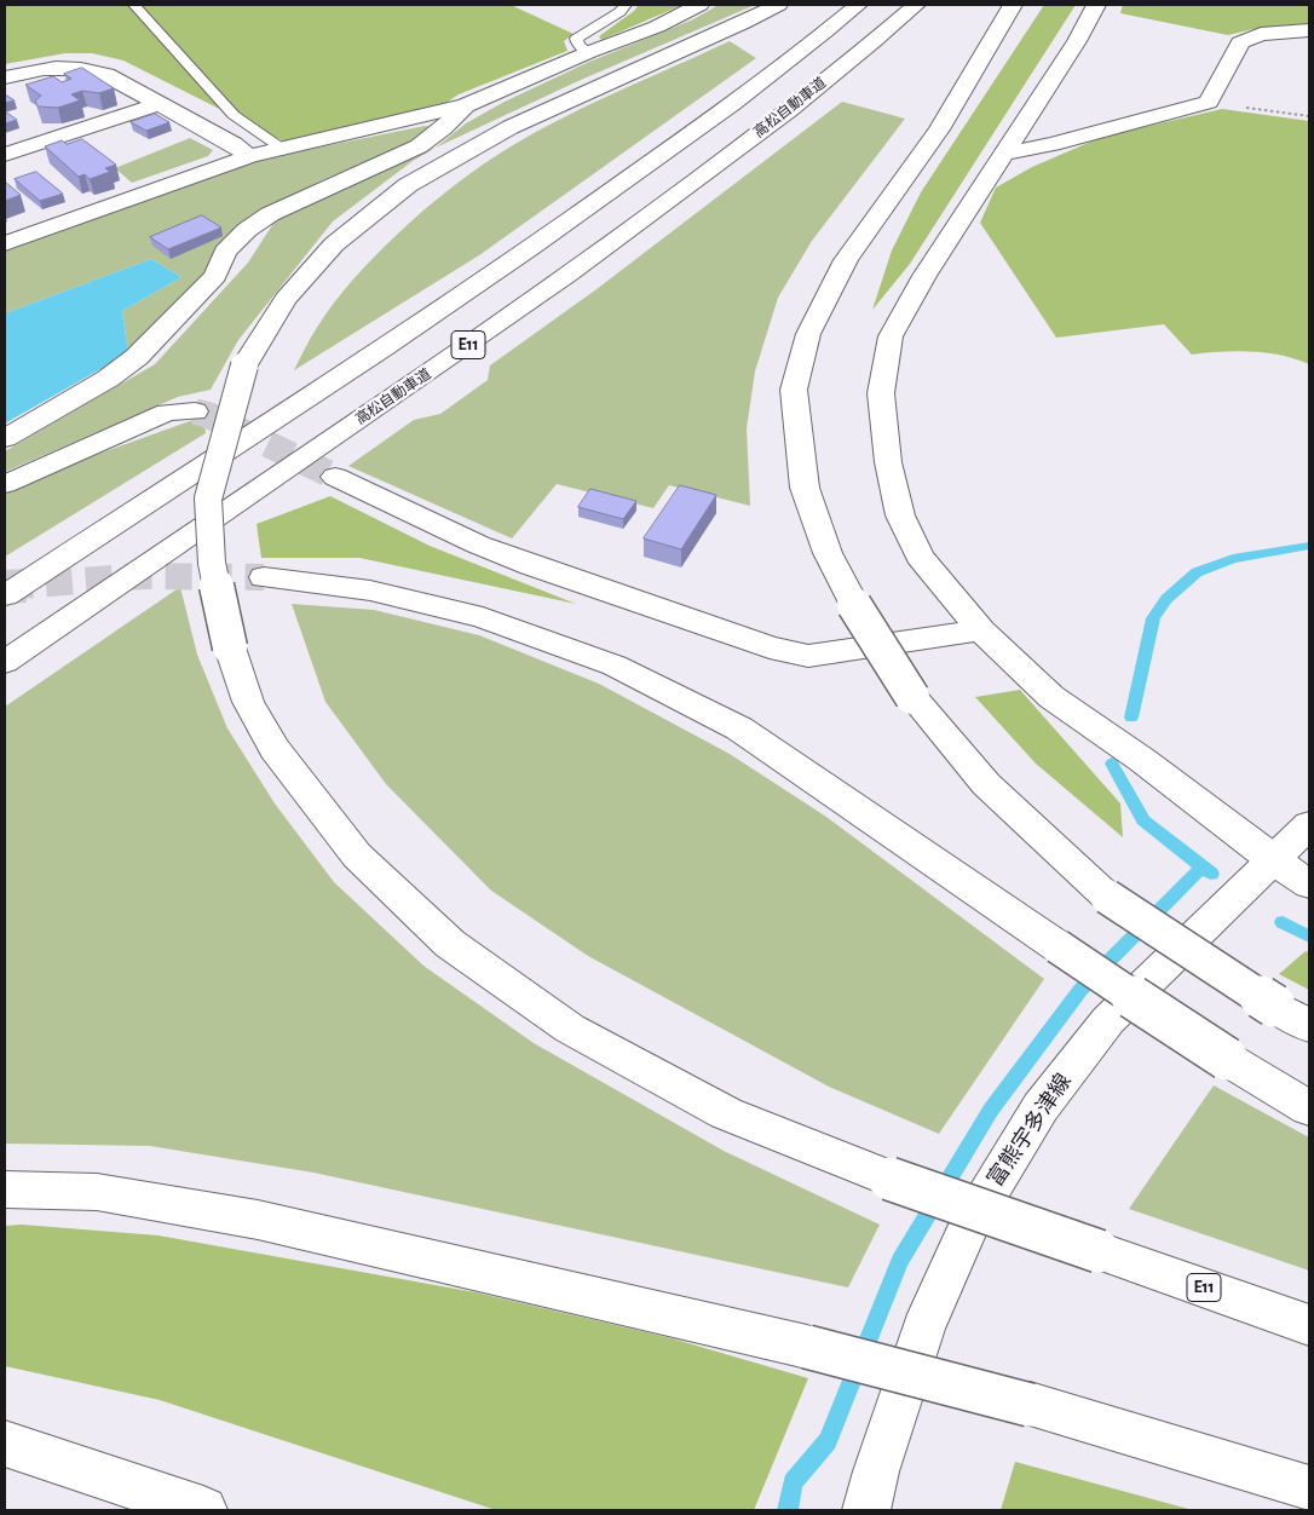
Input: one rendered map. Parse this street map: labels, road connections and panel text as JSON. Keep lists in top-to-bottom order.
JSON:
{
  "streets": {
    "main road": ["高松自動車道", "E11", "富熊宇多津線"]
  }
}
